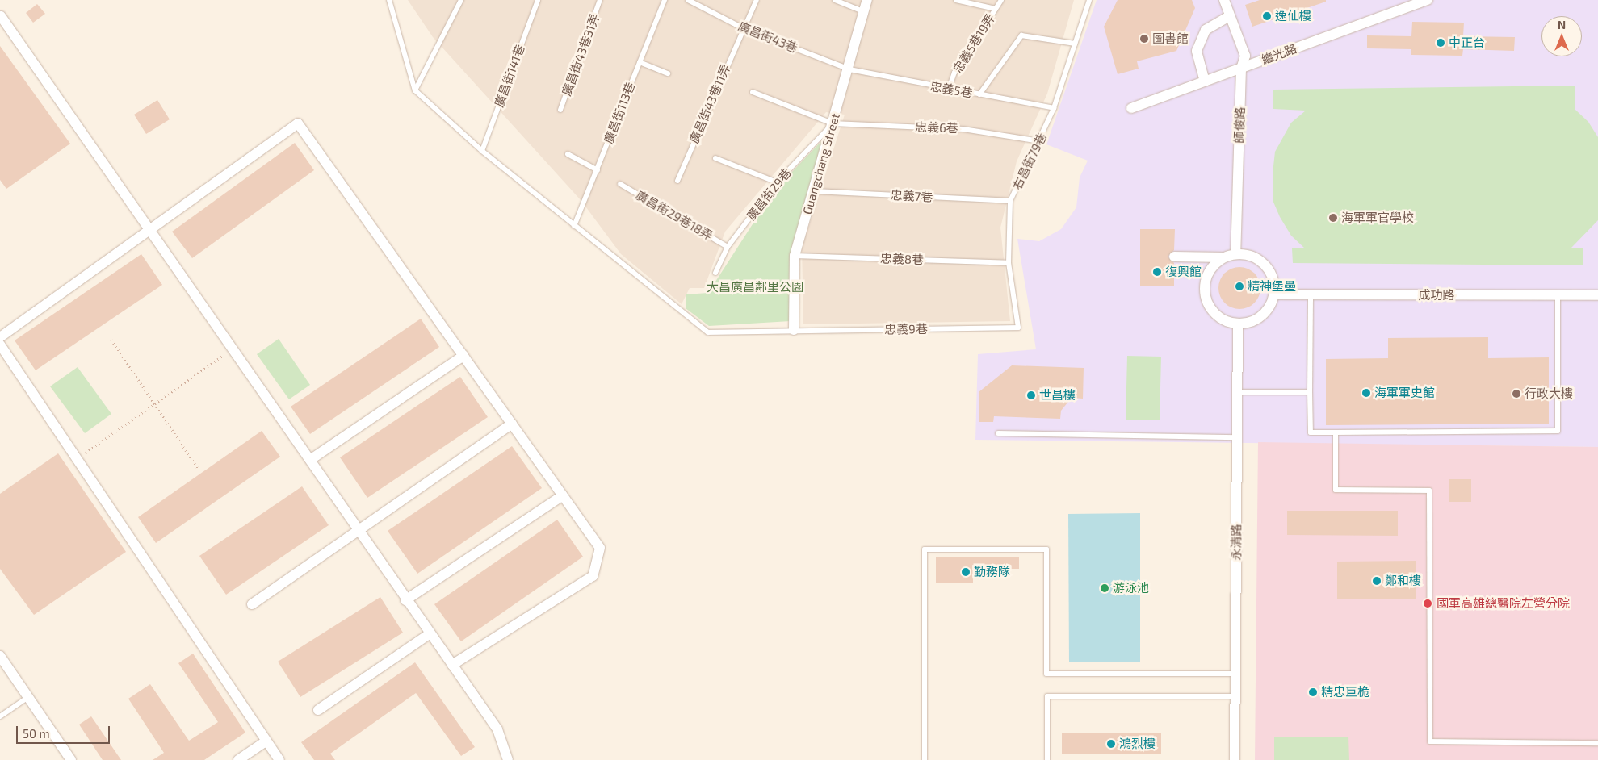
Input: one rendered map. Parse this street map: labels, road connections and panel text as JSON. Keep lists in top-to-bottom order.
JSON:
{
  "streets": {
    "street": [
      "繼光路",
      "師俊路",
      "Guangchang Street",
      "成功路",
      "永清路"
    ],
    "lane": [
      "廣昌街43巷",
      "忠義5巷19弄",
      "廣昌街43巷31弄",
      "廣昌街141巷",
      "忠義5巷",
      "廣昌街43巷11弄",
      "廣昌街113巷",
      "忠義6巷",
      "右昌街79巷",
      "廣昌街29巷",
      "忠義7巷",
      "廣昌街29巷18弄",
      "忠義8巷",
      "忠義9巷"
    ]
  },
  "crossings": [
    ["廣昌街43巷", "忠義5巷"],
    ["廣昌街43巷", "廣昌街43巷11弄"],
    ["廣昌街43巷", "Guangchang Street"],
    ["忠義5巷19弄", "忠義5巷"],
    ["繼光路", "師俊路"],
    ["廣昌街141巷", "忠義9巷"],
    ["忠義5巷", "右昌街79巷"],
    ["忠義5巷", "Guangchang Street"],
    ["廣昌街113巷", "忠義9巷"],
    ["師俊路", "成功路"],
    ["師俊路", "永清路"],
    ["忠義6巷", "右昌街79巷"],
    ["忠義6巷", "Guangchang Street"],
    ["忠義6巷", "廣昌街29巷"],
    ["右昌街79巷", "忠義7巷"],
    ["右昌街79巷", "忠義8巷"],
    ["右昌街79巷", "忠義9巷"],
    ["Guangchang Street", "廣昌街29巷"],
    ["Guangchang Street", "忠義7巷"],
    ["Guangchang Street", "忠義8巷"],
    ["Guangchang Street", "忠義9巷"],
    ["廣昌街29巷", "廣昌街29巷18弄"],
    ["成功路", "永清路"]
  ],
  "parks": ["大昌廣昌鄰里公園"],
  "places": [
    "逸仙樓",
    "圖書館",
    "中正台",
    "海軍軍官學校",
    "復興館",
    "精神堡壘",
    "海軍軍史館",
    "行政大樓",
    "世昌樓",
    "勤務隊",
    "鄭和樓",
    "游泳池",
    "國軍高雄總醫院左營分院",
    "精忠巨桅",
    "鴻烈樓"
  ],
  "scale_bar": "50 m",
  "north": "top"
}
